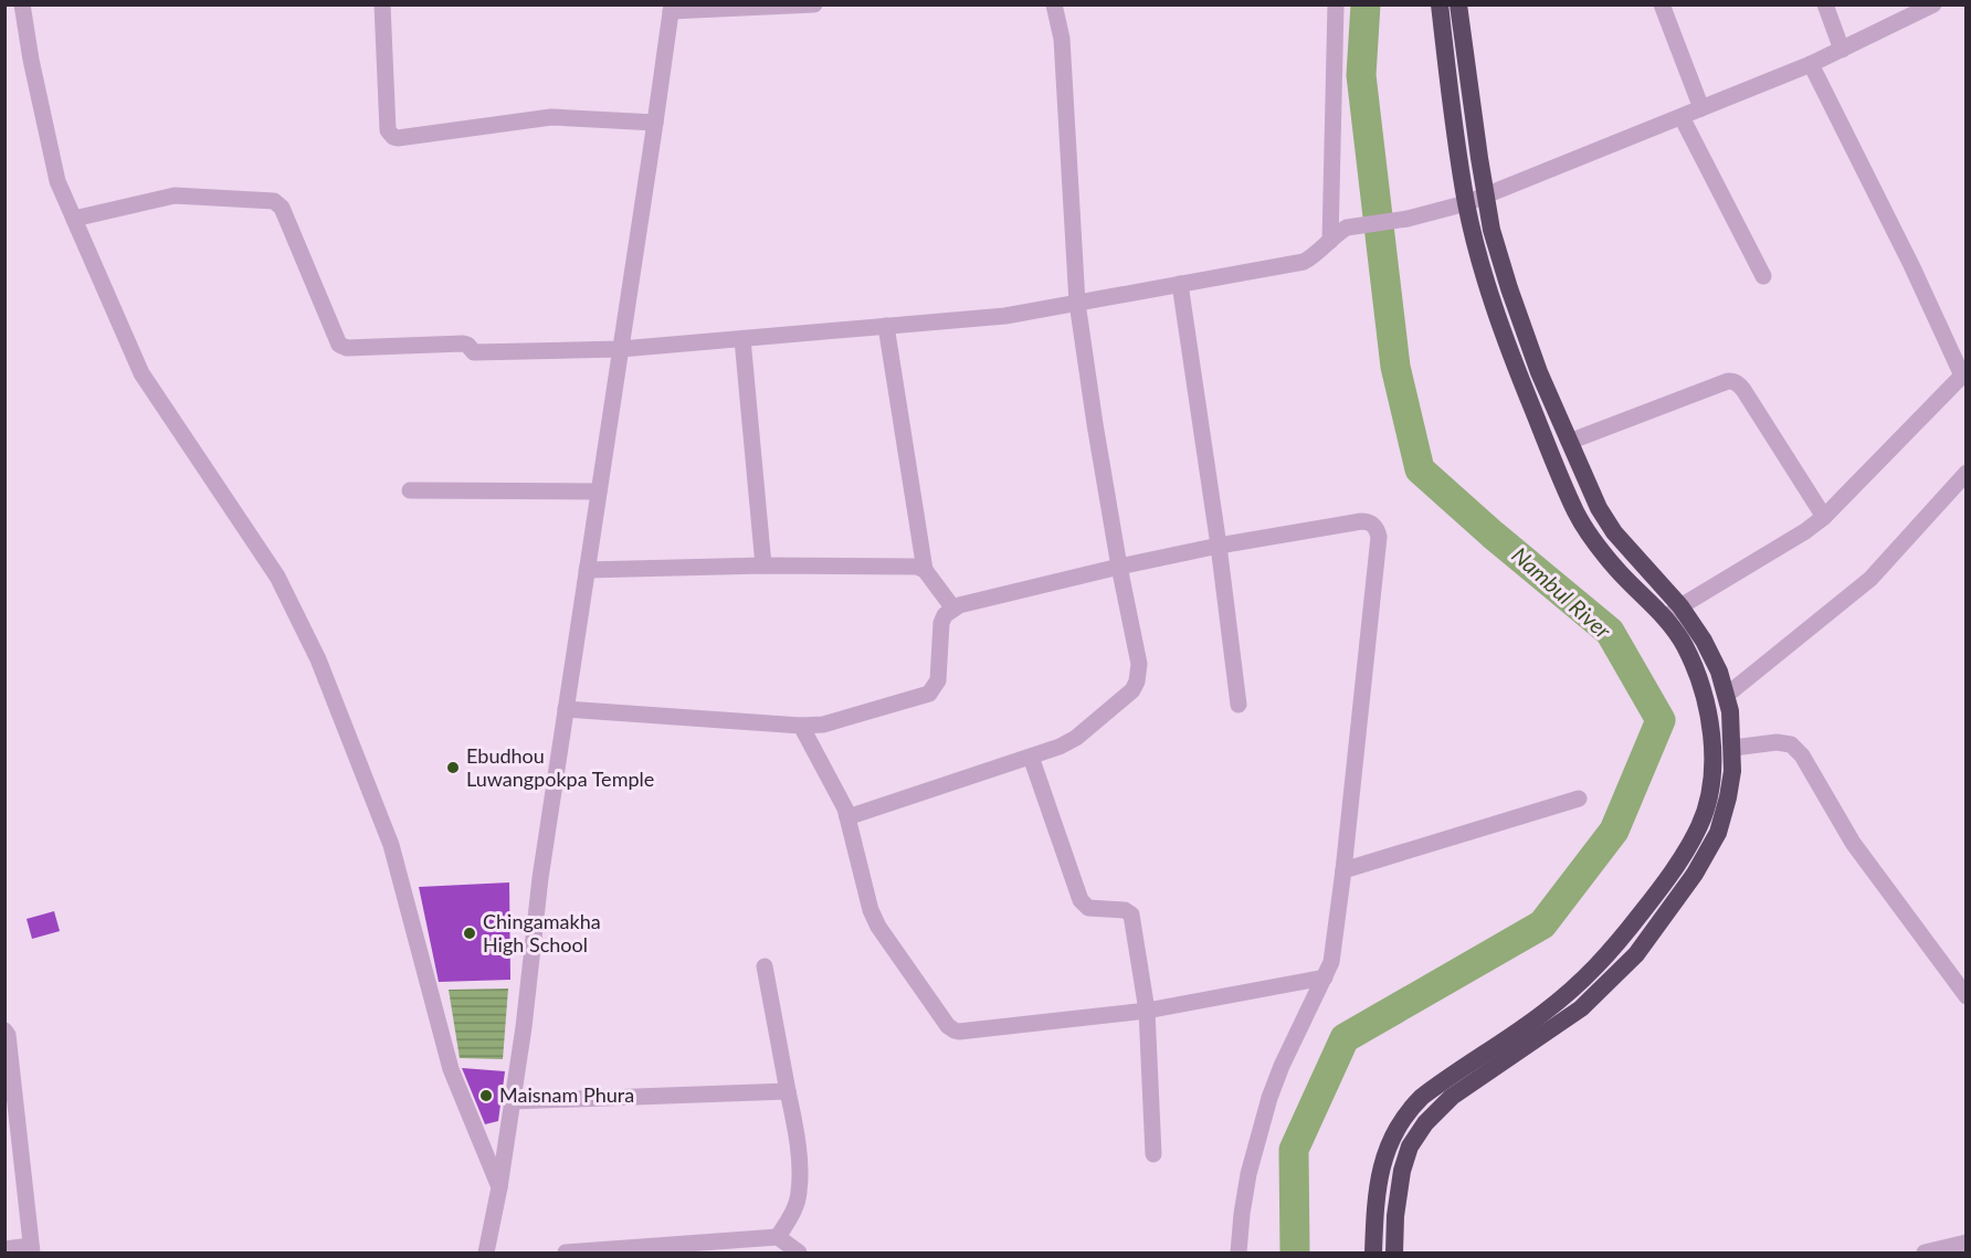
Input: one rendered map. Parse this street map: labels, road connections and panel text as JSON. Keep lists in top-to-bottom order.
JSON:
{
  "water": ["Nambul River"],
  "places": ["Ebudhou Luwangpokpa Temple", "Chingamakha High School", "Maisnam Phura"]
}
